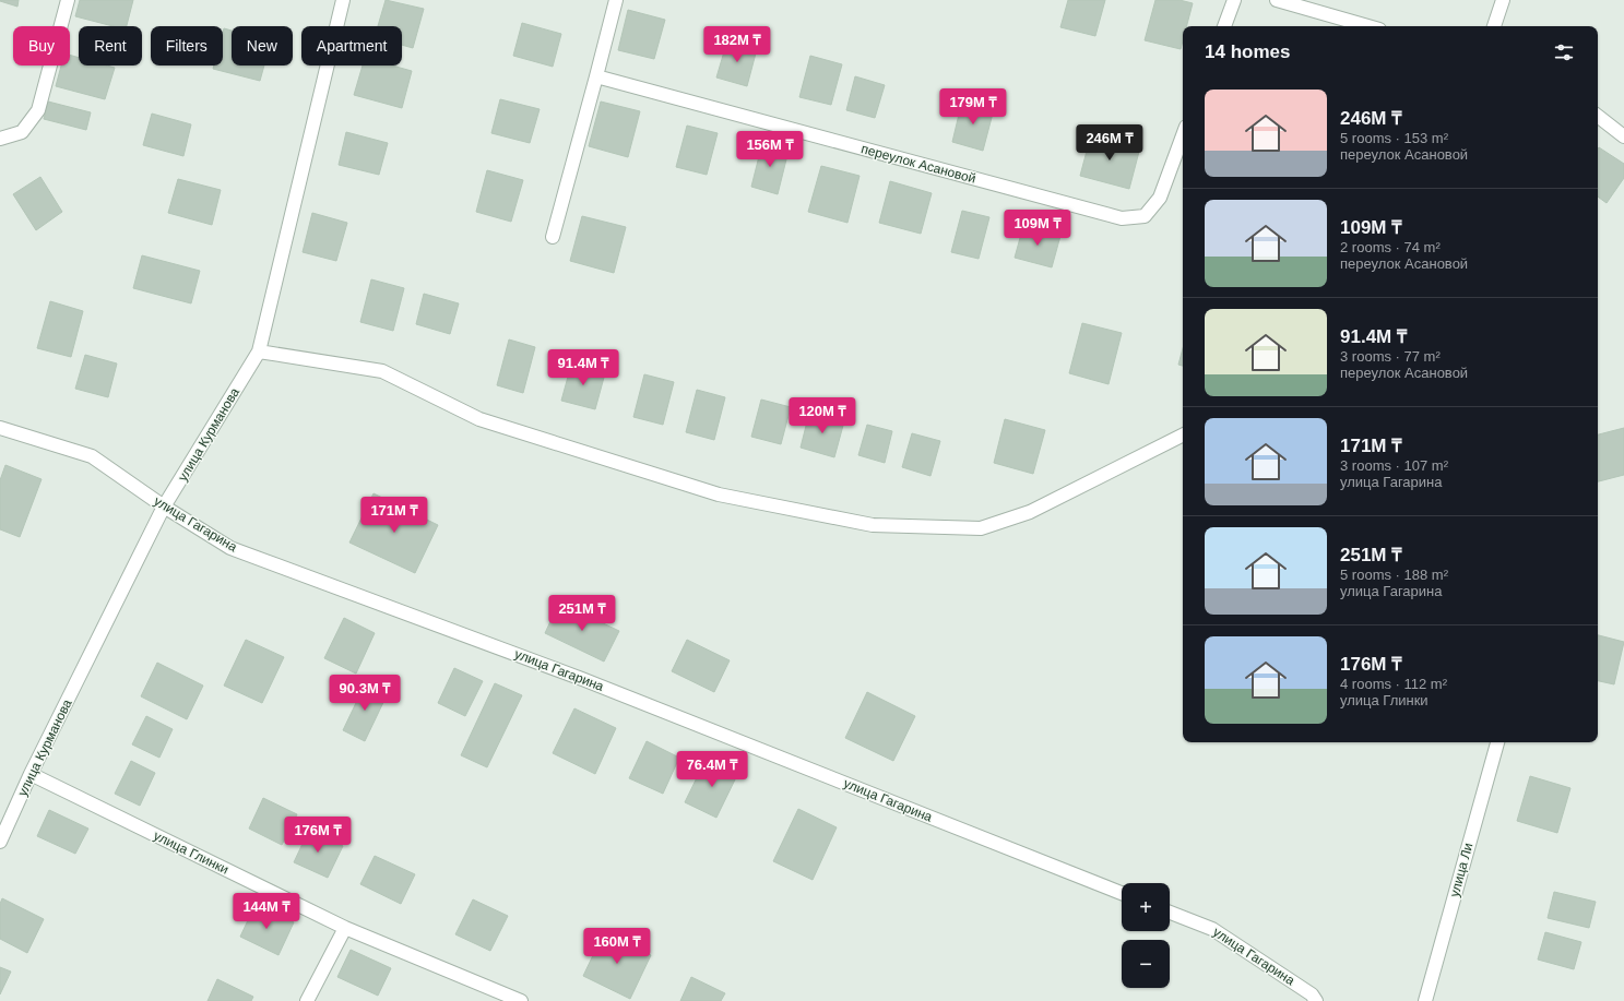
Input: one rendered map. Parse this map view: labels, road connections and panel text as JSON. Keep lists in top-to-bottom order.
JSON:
{
  "streets": {
    "street": [
      "переулок Асановой",
      "улица Курманова",
      "улица Гагарина",
      "улица Глинки",
      "улица Ли"
    ]
  },
  "crossings": [
    ["улица Курманова", "улица Гагарина"],
    ["улица Курманова", "улица Глинки"]
  ],
  "page": {
    "price": [
      "182M ₸",
      "179M ₸",
      "246M ₸",
      "156M ₸",
      "109M ₸",
      "91.4M ₸",
      "120M ₸",
      "171M ₸",
      "251M ₸",
      "90.3M ₸",
      "76.4M ₸",
      "176M ₸",
      "144M ₸",
      "160M ₸"
    ],
    "chip": [
      "Buy",
      "Rent",
      "Filters",
      "New",
      "Apartment"
    ],
    "heading": "14 homes",
    "list": [
      {
        "name": "246M ₸",
        "note": "5 rooms · 153 m² · переулок Асановой"
      },
      {
        "name": "109M ₸",
        "note": "2 rooms · 74 m² · переулок Асановой"
      },
      {
        "name": "91.4M ₸",
        "note": "3 rooms · 77 m² · переулок Асановой"
      },
      {
        "name": "171M ₸",
        "note": "3 rooms · 107 m² · улица Гагарина"
      },
      {
        "name": "251M ₸",
        "note": "5 rooms · 188 m² · улица Гагарина"
      },
      {
        "name": "176M ₸",
        "note": "4 rooms · 112 m² · улица Глинки"
      }
    ],
    "map_buttons": ["+", "−"]
  }
}
